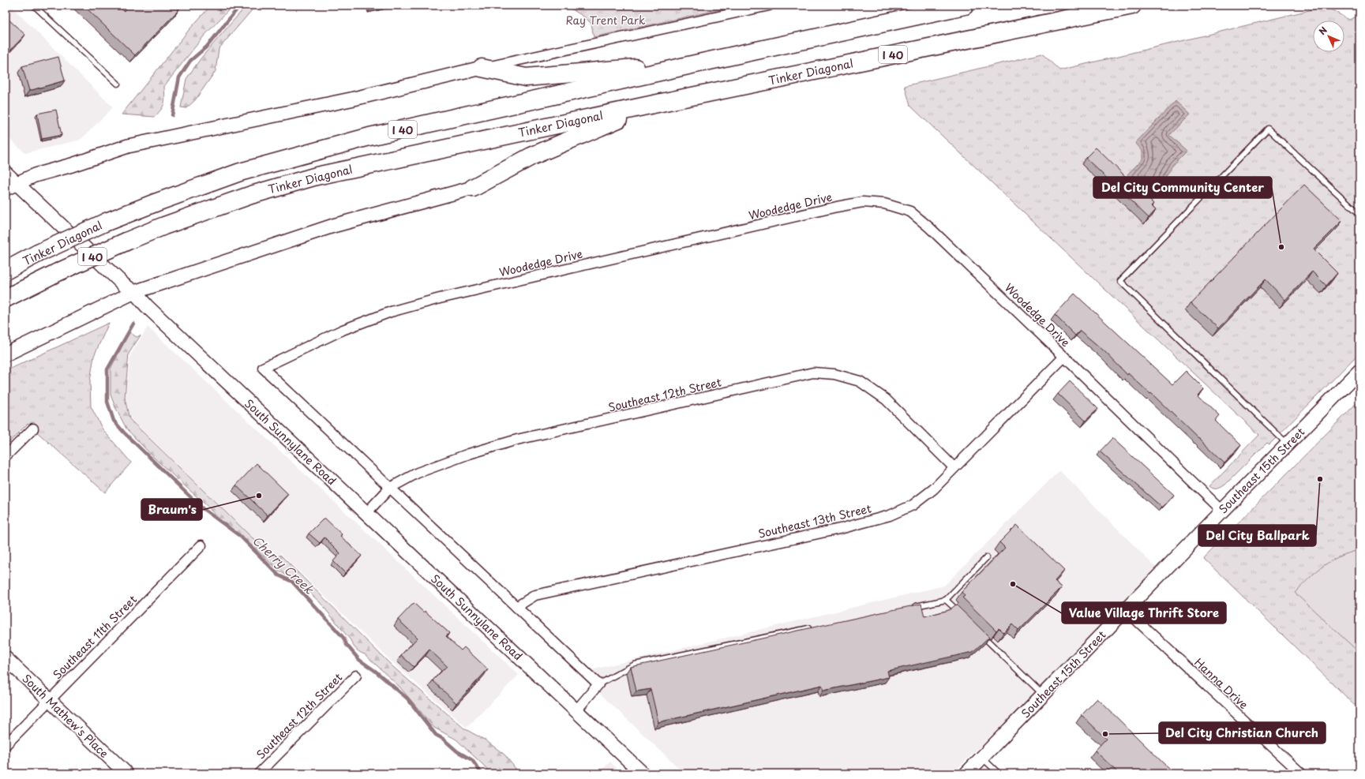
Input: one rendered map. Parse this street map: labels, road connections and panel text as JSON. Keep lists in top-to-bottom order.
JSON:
{
  "streets": {
    "highway": ["I 40", "Tinker Diagonal"],
    "main road": ["South Sunnylane Road", "Southeast 15th Street", "South Mathew's Place"],
    "street": [
      "Woodedge Drive",
      "Southeast 12th Street",
      "Southeast 13th Street",
      "Southeast 11th Street",
      "Hanna Drive"
    ]
  },
  "crossings": [
    ["Woodedge Drive", "Southeast 12th Street"],
    ["Woodedge Drive", "Southeast 15th Street"],
    ["Woodedge Drive", "Southeast 13th Street"],
    ["Southeast 12th Street", "South Sunnylane Road"],
    ["Southeast 12th Street", "Southeast 13th Street"],
    ["Southeast 15th Street", "Hanna Drive"],
    ["Southeast 11th Street", "South Mathew's Place"]
  ],
  "water": ["Cherry Creek"],
  "parks": ["Ray Trent Park"],
  "places": [
    "Del City Community Center",
    "Del City Ballpark",
    "Braum's",
    "Value Village Thrift Store",
    "Del City Christian Church"
  ],
  "north": "top left"
}
